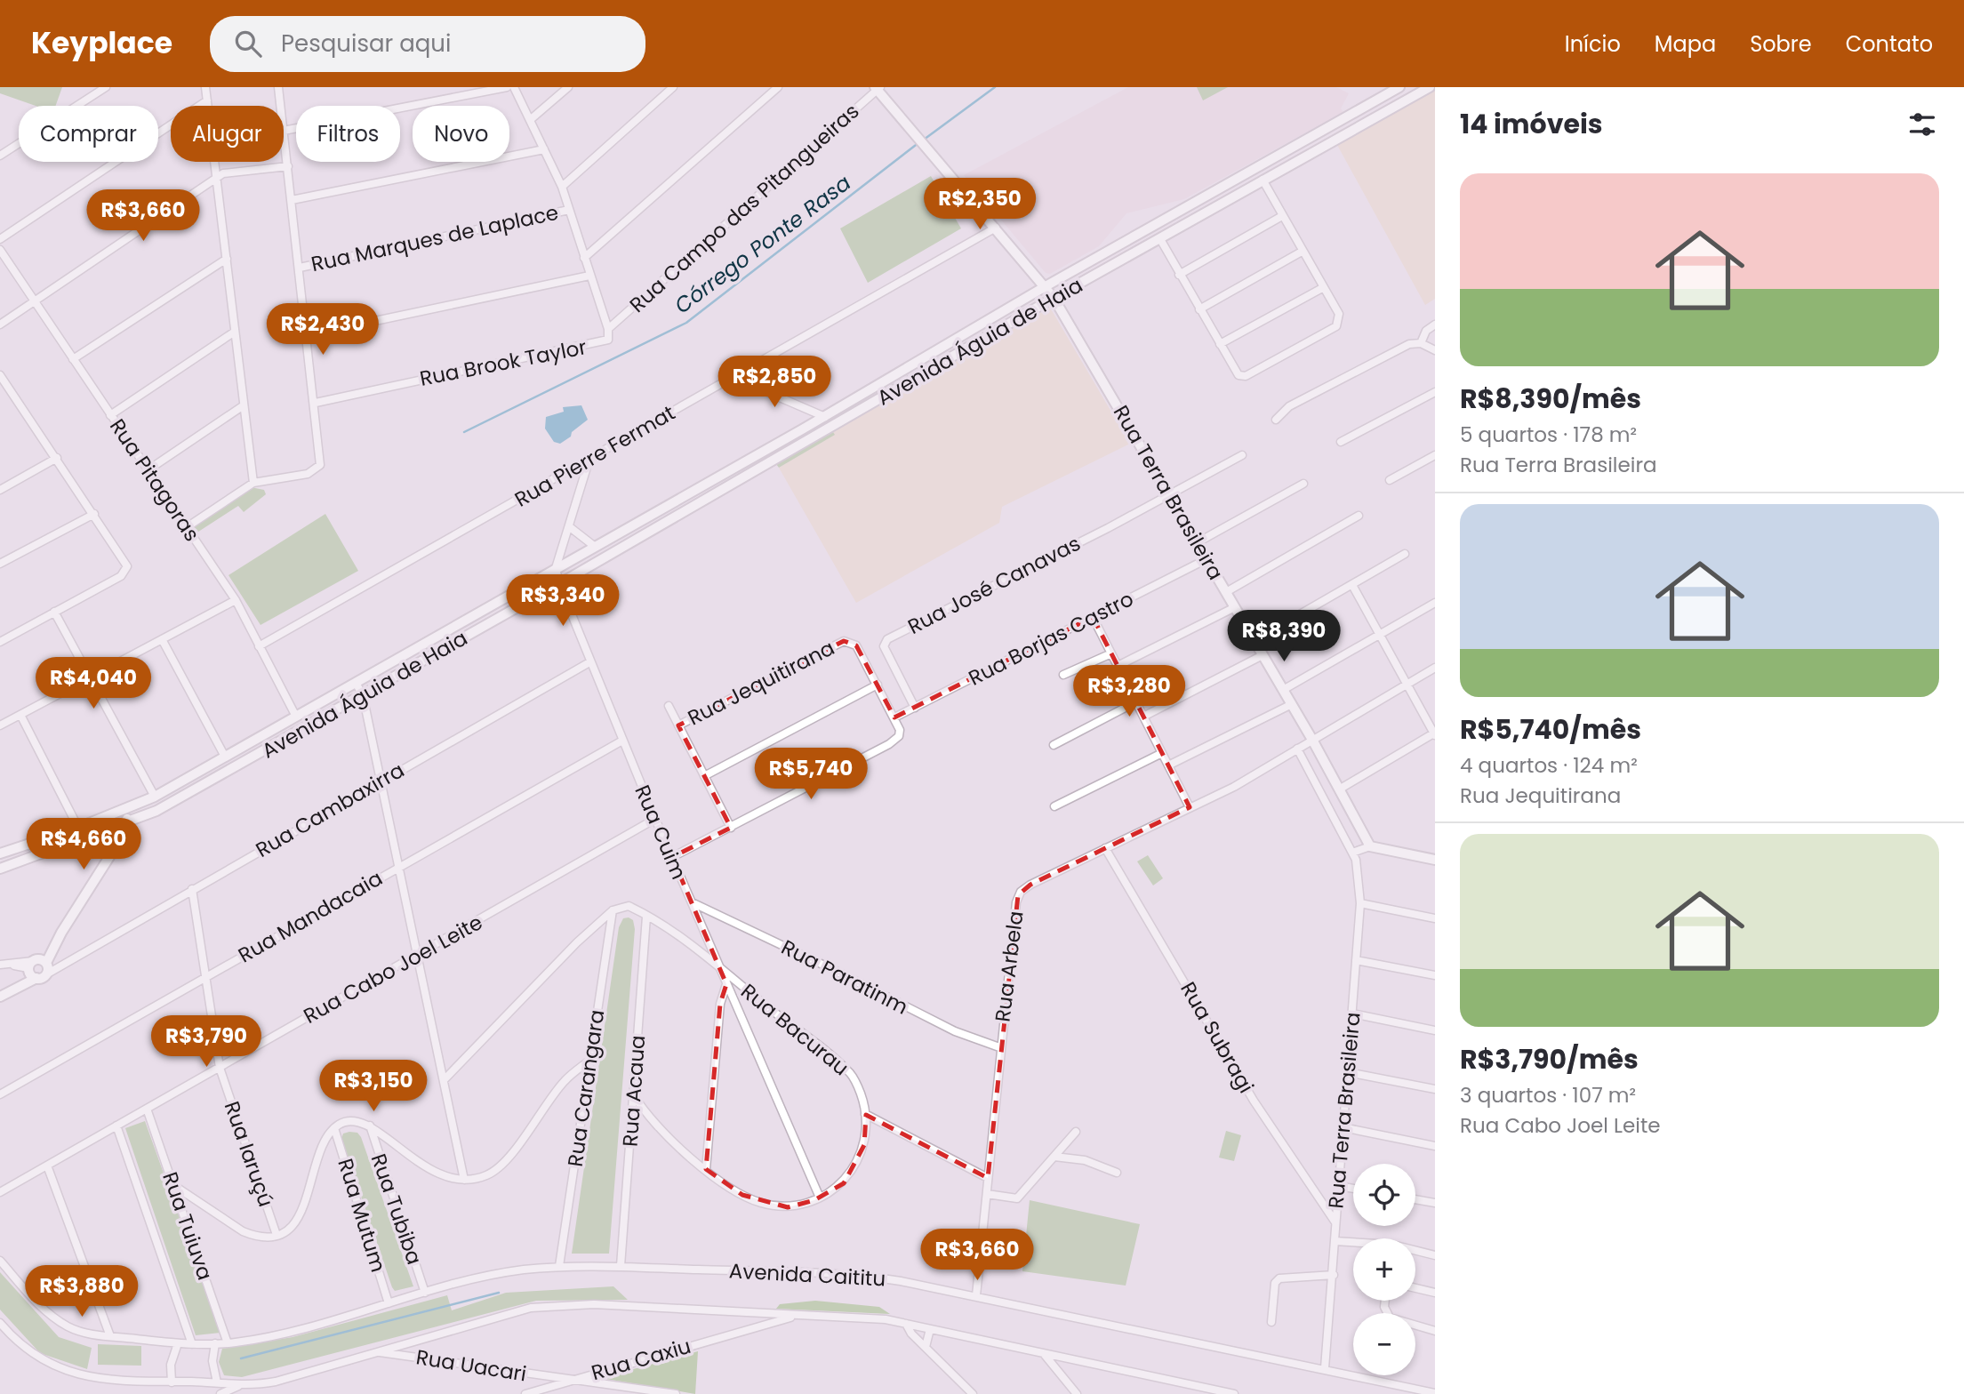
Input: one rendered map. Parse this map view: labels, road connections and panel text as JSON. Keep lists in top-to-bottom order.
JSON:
{
  "streets": {
    "main road": ["Avenida Águia de Haia", "Rua Terra Brasileira"],
    "street": [
      "Rua Campo das Pitangueiras",
      "Rua Marques de Laplace",
      "Rua Brook Taylor",
      "Rua Pierre Fermat",
      "Rua Pitagoras",
      "Rua José Canavas",
      "Rua Borjas Castro",
      "Rua Jequitirana",
      "Rua Cambaxirra",
      "Rua Cuim",
      "Rua Mandacaia",
      "Rua Arbela",
      "Rua Cabo Joel Leite",
      "Rua Paratinm",
      "Rua Bacurau",
      "Rua Subragi",
      "Rua Carangara",
      "Rua Acaua",
      "Rua Iaruçú",
      "Rua Tubiba",
      "Rua Mutum",
      "Rua Tuiuva",
      "Avenida Caititu",
      "Rua Caxiu",
      "Rua Uacari"
    ]
  },
  "crossings": [
    ["Rua Campo das Pitangueiras", "Rua Brook Taylor"],
    ["Rua Campo das Pitangueiras", "Rua Terra Brasileira"],
    ["Rua Marques de Laplace", "Rua Brook Taylor"],
    ["Avenida Águia de Haia", "Rua Pitagoras"],
    ["Avenida Águia de Haia", "Rua Terra Brasileira"],
    ["Avenida Águia de Haia", "Rua Cuim"],
    ["Rua Pierre Fermat", "Rua Pitagoras"],
    ["Rua Pierre Fermat", "Rua Terra Brasileira"],
    ["Rua Terra Brasileira", "Rua José Canavas"],
    ["Rua Terra Brasileira", "Rua Borjas Castro"],
    ["Rua Terra Brasileira", "Rua Arbela"],
    ["Rua Terra Brasileira", "Rua Subragi"],
    ["Rua Terra Brasileira", "Avenida Caititu"],
    ["Rua José Canavas", "Rua Borjas Castro"],
    ["Rua Borjas Castro", "Rua Jequitirana"],
    ["Rua Cambaxirra", "Rua Cuim"],
    ["Rua Cambaxirra", "Rua Iaruçú"],
    ["Rua Cuim", "Rua Mandacaia"],
    ["Rua Cuim", "Rua Cabo Joel Leite"],
    ["Rua Cuim", "Rua Paratinm"],
    ["Rua Cuim", "Rua Bacurau"],
    ["Rua Mandacaia", "Rua Iaruçú"],
    ["Rua Arbela", "Rua Paratinm"],
    ["Rua Arbela", "Rua Subragi"],
    ["Rua Arbela", "Avenida Caititu"],
    ["Rua Cabo Joel Leite", "Rua Iaruçú"],
    ["Rua Cabo Joel Leite", "Rua Tuiuva"],
    ["Rua Bacurau", "Rua Carangara"],
    ["Rua Bacurau", "Rua Acaua"],
    ["Rua Carangara", "Avenida Caititu"],
    ["Rua Acaua", "Avenida Caititu"],
    ["Rua Tubiba", "Avenida Caititu"],
    ["Rua Mutum", "Avenida Caititu"],
    ["Rua Tuiuva", "Avenida Caititu"],
    ["Avenida Caititu", "Rua Caxiu"],
    ["Avenida Caititu", "Rua Uacari"],
    ["Rua Caxiu", "Rua Uacari"]
  ],
  "water": ["Córrego Ponte Rasa"],
  "page": {
    "header": "Keyplace",
    "search": "Pesquisar aqui",
    "nav": [
      "Início",
      "Mapa",
      "Sobre",
      "Contato"
    ],
    "heading": "14 imóveis",
    "chip": [
      "Comprar",
      "Alugar",
      "Filtros",
      "Novo"
    ],
    "list": [
      {
        "name": "R$8,390/mês",
        "note": "5 quartos · 178 m² · Rua Terra Brasileira"
      },
      {
        "name": "R$5,740/mês",
        "note": "4 quartos · 124 m² · Rua Jequitirana"
      },
      {
        "name": "R$3,790/mês",
        "note": "3 quartos · 107 m² · Rua Cabo Joel Leite"
      }
    ],
    "price": [
      "R$2,350",
      "R$3,660",
      "R$2,430",
      "R$2,850",
      "R$3,340",
      "R$8,390",
      "R$4,040",
      "R$3,280",
      "R$5,740",
      "R$4,660",
      "R$3,790",
      "R$3,150",
      "R$3,660",
      "R$3,880"
    ],
    "map_buttons": ["+", "−"]
  }
}
